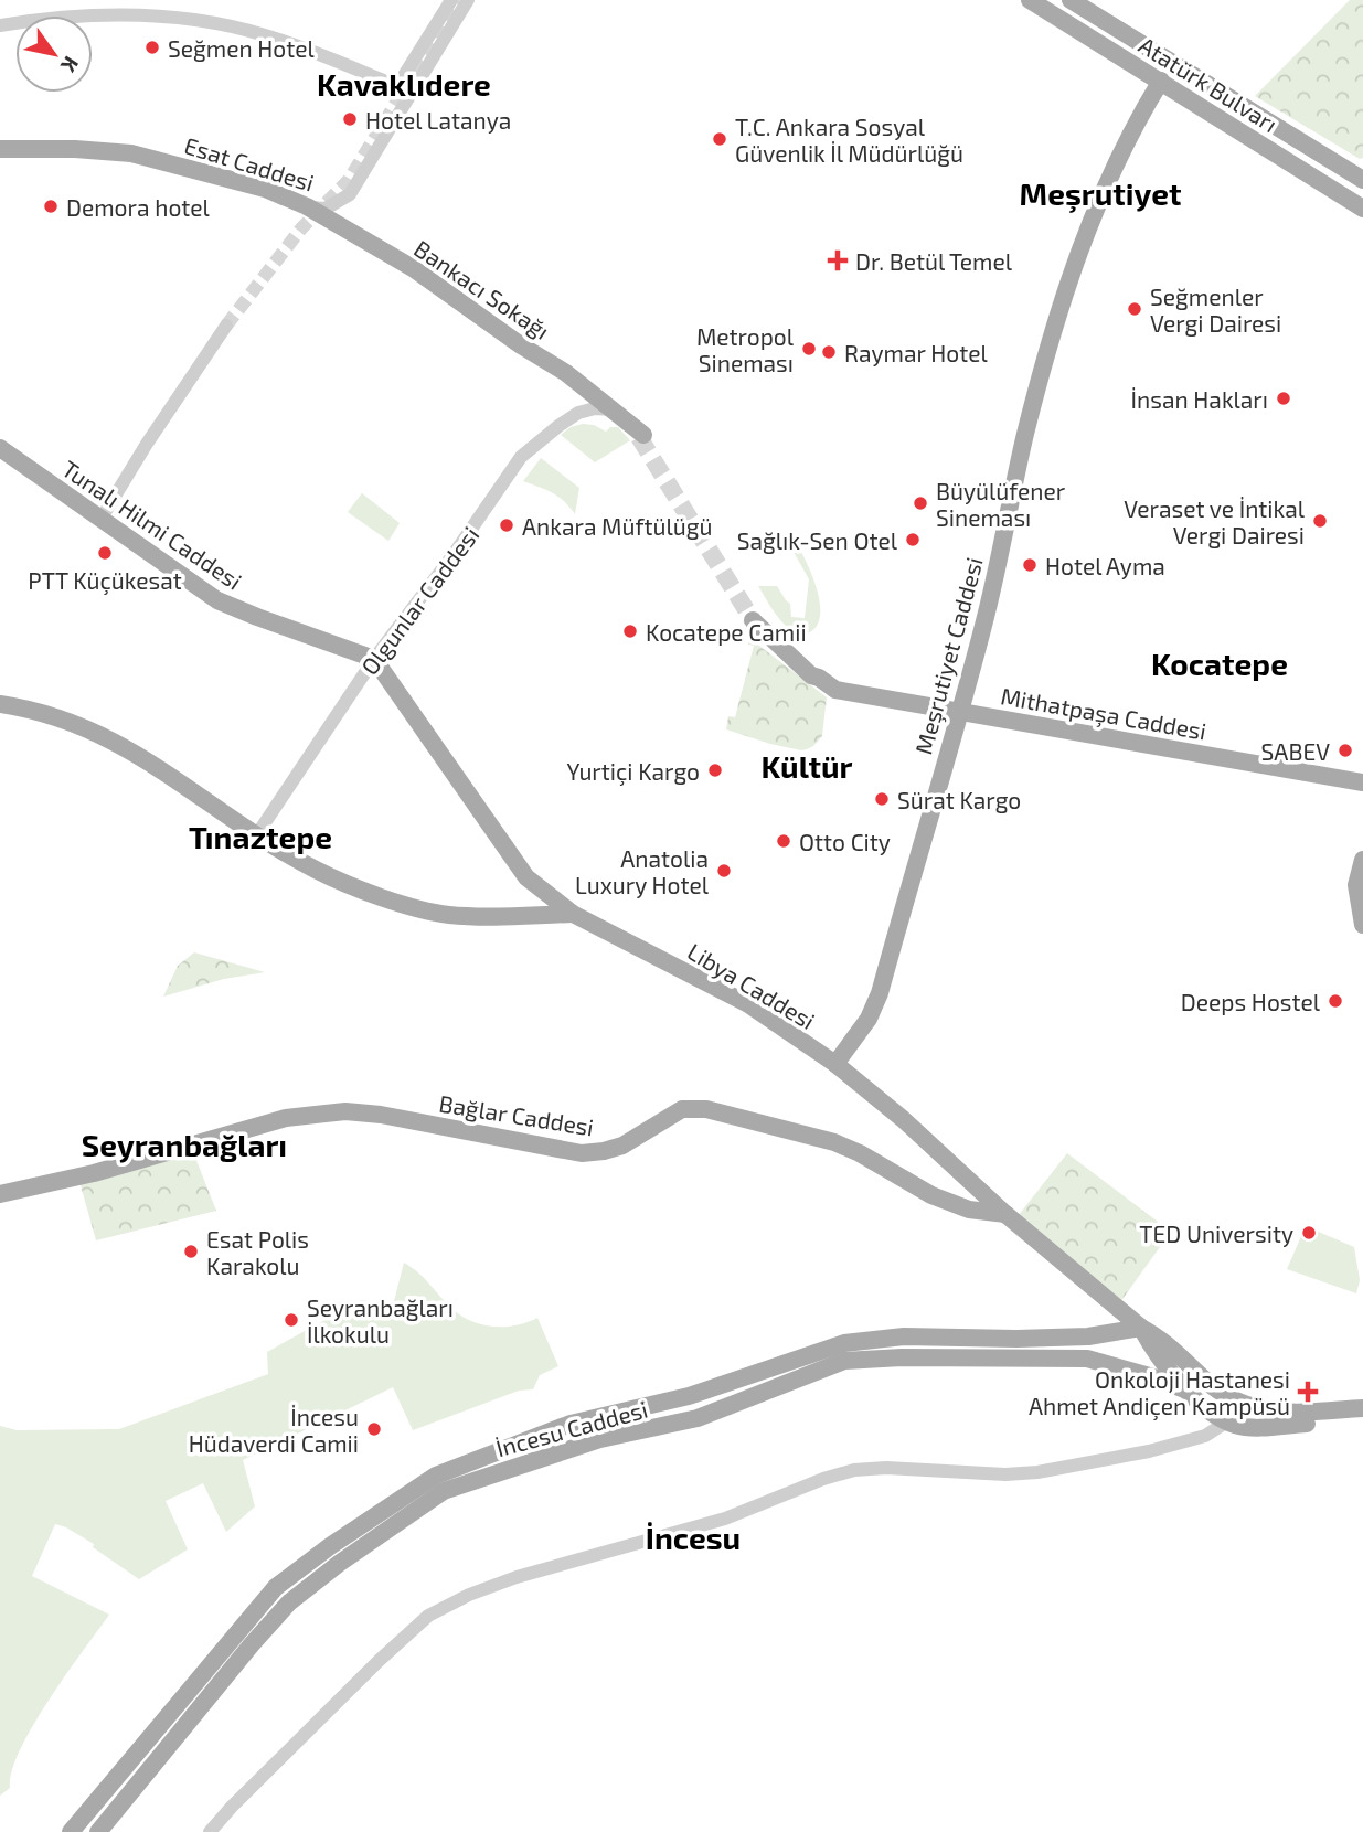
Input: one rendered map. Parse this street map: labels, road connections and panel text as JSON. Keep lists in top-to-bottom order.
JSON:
{
  "streets": {
    "main road": [
      "Atatürk Bulvarı",
      "Esat Caddesi",
      "Bankacı Sokağı",
      "Tunalı Hilmi Caddesi",
      "Meşrutiyet Caddesi",
      "Mithatpaşa Caddesi",
      "Libya Caddesi",
      "Bağlar Caddesi",
      "İncesu Caddesi"
    ],
    "street": ["Olgunlar Caddesi"]
  },
  "crossings": [
    ["Atatürk Bulvarı", "Meşrutiyet Caddesi"],
    ["Esat Caddesi", "Bankacı Sokağı"],
    ["Bankacı Sokağı", "Olgunlar Caddesi"],
    ["Tunalı Hilmi Caddesi", "Olgunlar Caddesi"],
    ["Tunalı Hilmi Caddesi", "Libya Caddesi"],
    ["Olgunlar Caddesi", "Libya Caddesi"],
    ["Meşrutiyet Caddesi", "Mithatpaşa Caddesi"],
    ["Meşrutiyet Caddesi", "Libya Caddesi"],
    ["Libya Caddesi", "Bağlar Caddesi"],
    ["Libya Caddesi", "İncesu Caddesi"]
  ],
  "districts": [
    "Kavaklıdere",
    "Meşrutiyet",
    "Kocatepe",
    "Kültür",
    "Tınaztepe",
    "Seyranbağları",
    "İncesu"
  ],
  "places": {
    "other": [
      "Seğmen Hotel",
      "Hotel Latanya",
      "T.C. Ankara Sosyal Güvenlik İl Müdürlüğü",
      "Demora hotel",
      "Seğmenler Vergi Dairesi",
      "Metropol Sineması",
      "Raymar Hotel",
      "İnsan Hakları",
      "Büyülüfener Sineması",
      "Veraset ve İntikal Vergi Dairesi",
      "Ankara Müftülügü",
      "Sağlık-Sen Otel",
      "PTT Küçükesat",
      "Hotel Ayma",
      "Kocatepe Camii",
      "SABEV",
      "Yurtiçi Kargo",
      "Sürat Kargo",
      "Otto City",
      "Anatolia Luxury Hotel",
      "Deeps Hostel",
      "TED University",
      "Esat Polis Karakolu",
      "Seyranbağları İlkokulu",
      "İncesu Hüdaverdi Camii"
    ],
    "health": ["Dr. Betül Temel", "Onkoloji Hastanesi Ahmet Andiçen Kampüsü"]
  },
  "north": "bottom right"
}
